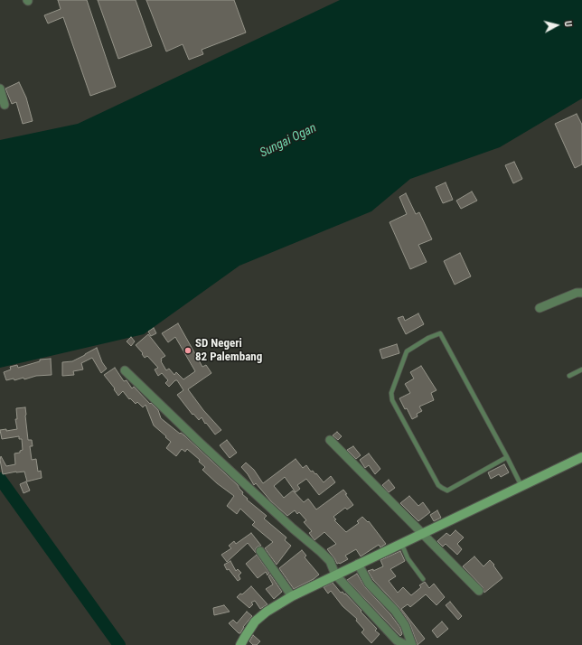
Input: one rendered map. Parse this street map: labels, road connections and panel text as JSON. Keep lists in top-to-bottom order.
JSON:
{
  "water": ["Sungai Ogan"],
  "places": ["SD Negeri 82 Palembang"],
  "north": "right"
}
